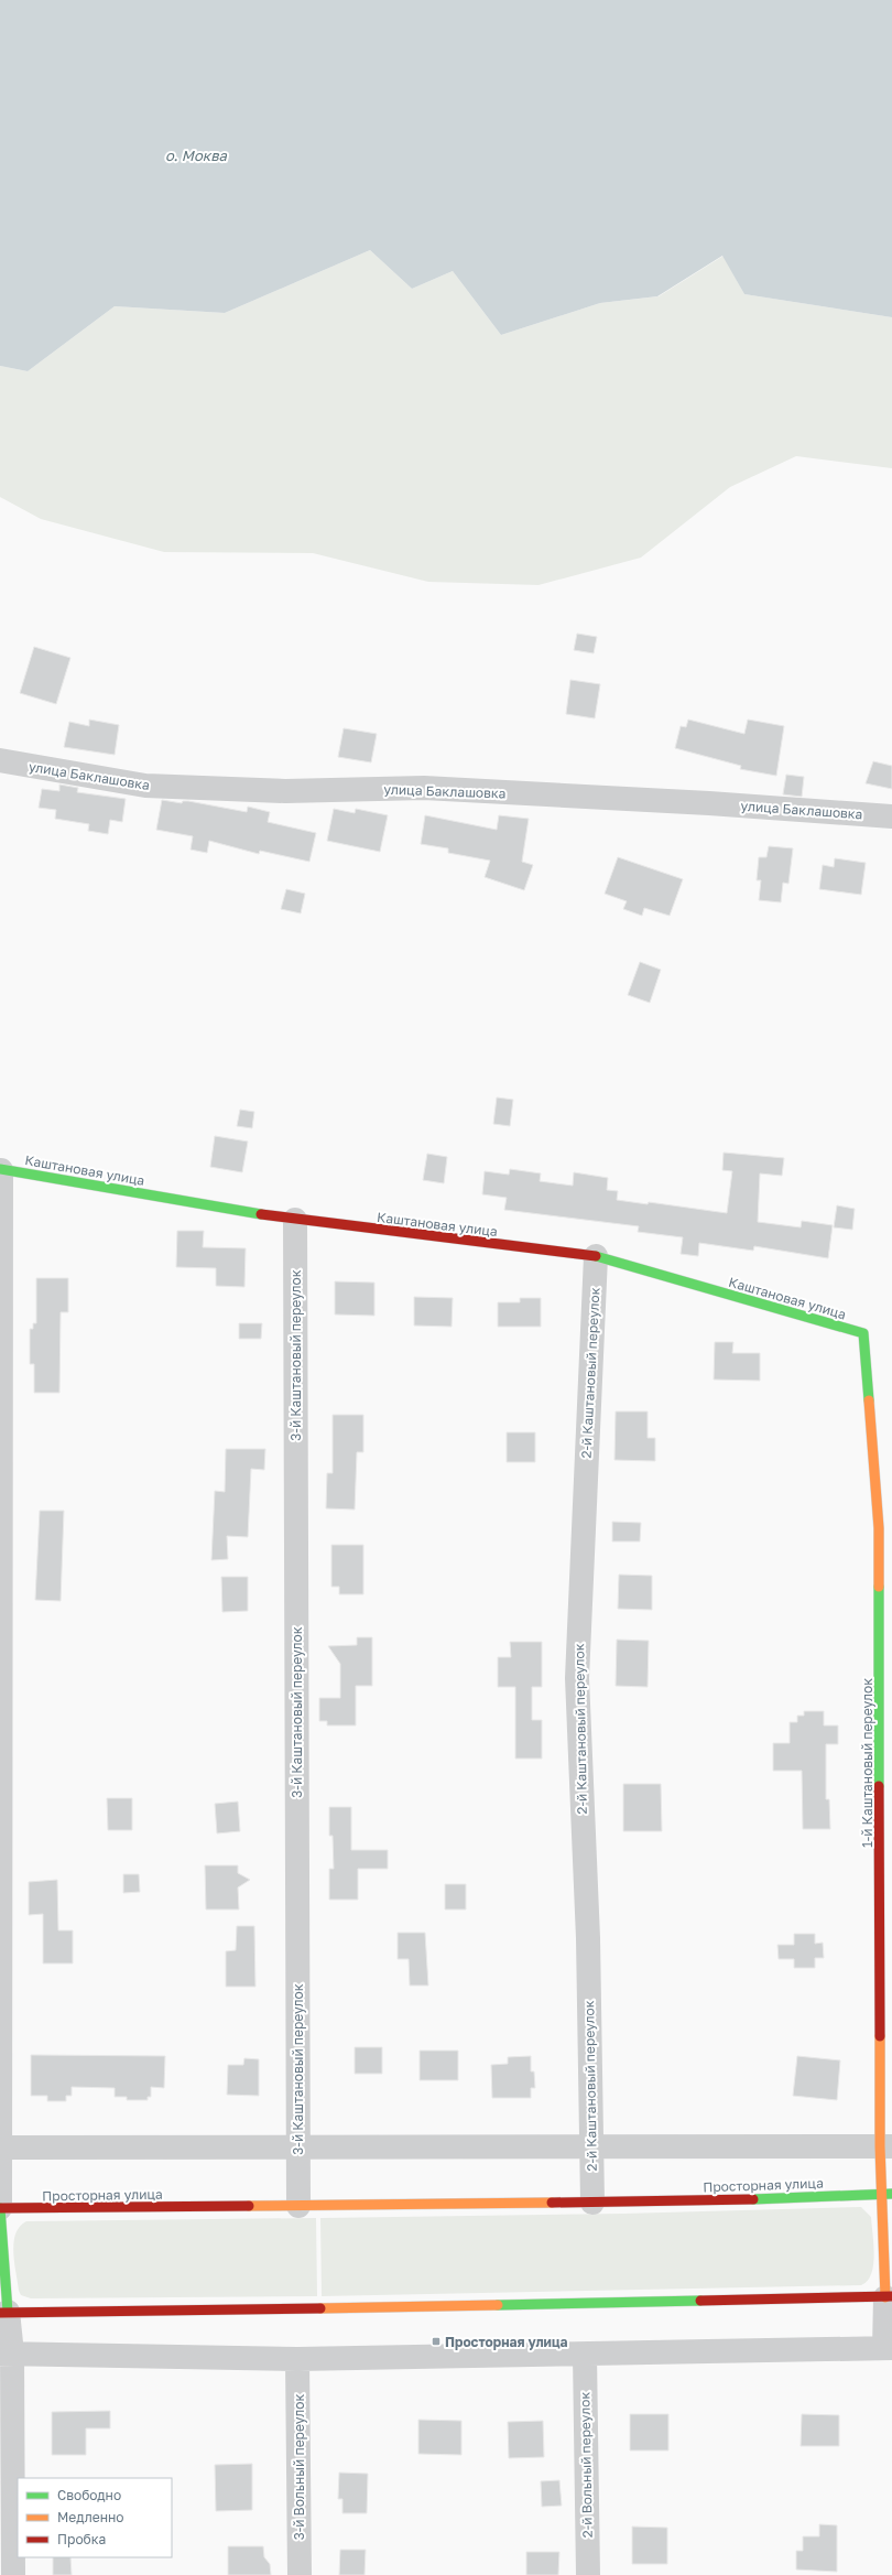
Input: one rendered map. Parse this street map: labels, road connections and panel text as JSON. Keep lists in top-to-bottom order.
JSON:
{
  "streets": {
    "main road": ["Каштановая улица", "1-й Каштановый переулок", "Просторная улица"],
    "street": [
      "улица Баклашовка",
      "3-й Каштановый переулок",
      "2-й Каштановый переулок",
      "2-й Вольный переулок",
      "3-й Вольный переулок"
    ]
  },
  "crossings": [
    ["Каштановая улица", "3-й Каштановый переулок"],
    ["Каштановая улица", "2-й Каштановый переулок"],
    ["Каштановая улица", "1-й Каштановый переулок"],
    ["3-й Каштановый переулок", "Просторная улица"],
    ["2-й Каштановый переулок", "Просторная улица"],
    ["1-й Каштановый переулок", "Просторная улица"]
  ],
  "water": ["о. Моква"],
  "places": {
    "transit": ["Просторная улица"]
  },
  "legend": ["Свободно", "Медленно", "Пробка"]
}
